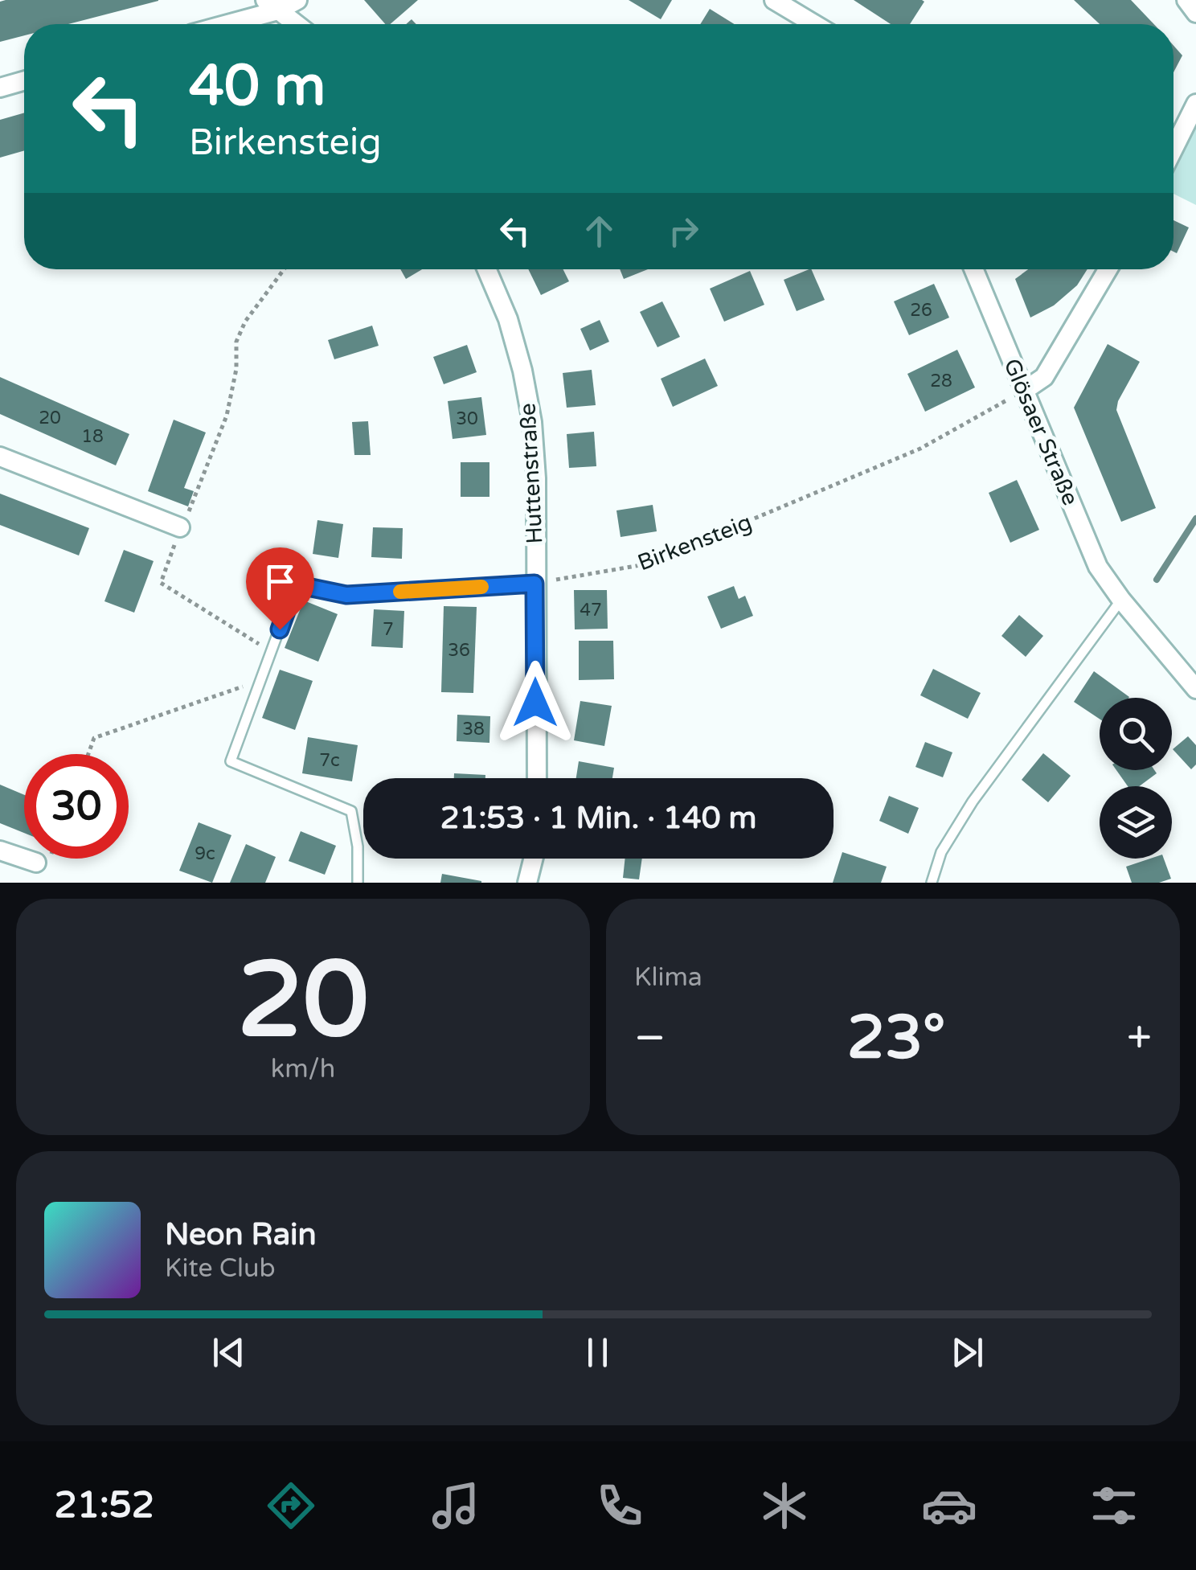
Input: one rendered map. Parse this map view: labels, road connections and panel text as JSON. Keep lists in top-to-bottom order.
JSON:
{
  "streets": {
    "street": ["Glösaer Straße", "Huttenstraße"],
    "path": ["Birkensteig"]
  },
  "crossings": [
    ["Glösaer Straße", "Birkensteig"],
    ["Huttenstraße", "Birkensteig"]
  ],
  "house_numbers": [
    "26",
    "28",
    "20",
    "30",
    "18",
    "47",
    "7",
    "36",
    "38",
    "7c",
    "9c"
  ],
  "page": {
    "turn": ["40 m", "Birkensteig"],
    "limit": "30",
    "trip": "21:53 · 1 Min. · 140 m",
    "tile": [
      ["20", "km/h"],
      "Klima"
    ],
    "heat": ["−", "23°", "+"],
    "song": ["Neon Rain", "Kite Club"],
    "tabs": "21:52"
  }
}
